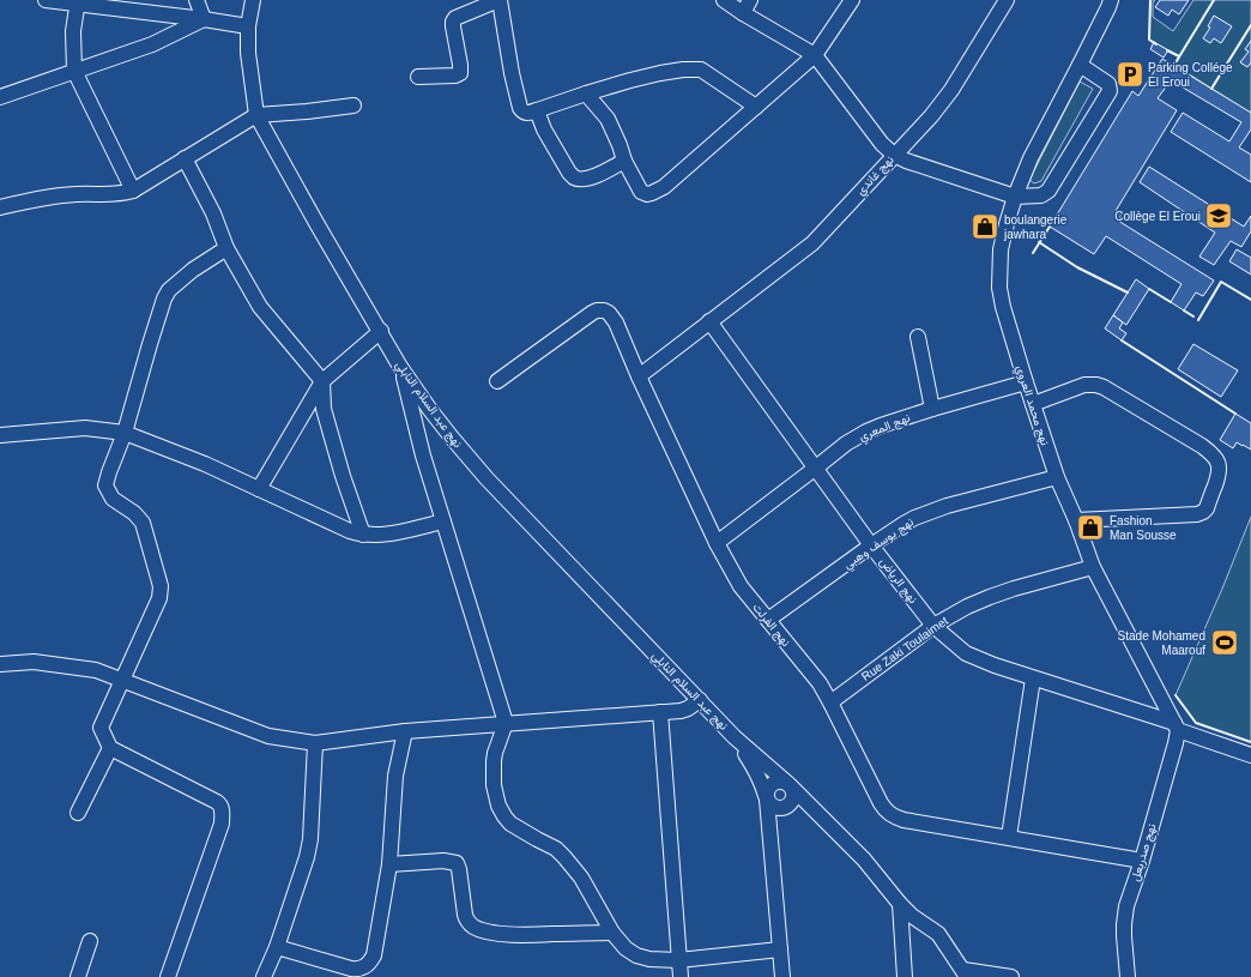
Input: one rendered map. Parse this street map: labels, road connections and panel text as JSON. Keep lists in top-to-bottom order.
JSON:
{
  "streets": {
    "street": [
      "نهج غاندي",
      "نهج عبد السلام النابلي",
      "نهج محمد العروي",
      "نهج المعري",
      "نهج يوسف وهبي",
      "نهج الرياض",
      "نهج الفرلت",
      "Rue Zaki Toulaimet",
      "نهج صدربعل"
    ]
  },
  "crossings": [
    ["نهج غاندي", "نهج الرياض"],
    ["نهج غاندي", "نهج الفرلت"],
    ["نهج محمد العروي", "نهج المعري"],
    ["نهج محمد العروي", "نهج يوسف وهبي"],
    ["نهج محمد العروي", "نهج الرياض"],
    ["نهج محمد العروي", "Rue Zaki Toulaimet"],
    ["نهج محمد العروي", "نهج صدربعل"],
    ["نهج المعري", "نهج الرياض"],
    ["نهج المعري", "نهج الفرلت"],
    ["نهج يوسف وهبي", "نهج الرياض"],
    ["نهج يوسف وهبي", "نهج الفرلت"],
    ["نهج الرياض", "Rue Zaki Toulaimet"],
    ["نهج الرياض", "نهج صدربعل"],
    ["نهج الفرلت", "Rue Zaki Toulaimet"],
    ["نهج الفرلت", "نهج صدربعل"]
  ],
  "places": {
    "parking": ["Parking Collége El Eroui"],
    "school or university": ["Collège El Eroui"],
    "shop": ["boulangerie jawhara", "Fashion Man Sousse"],
    "sports": ["Stade Mohamed Maarouf"]
  }
}
